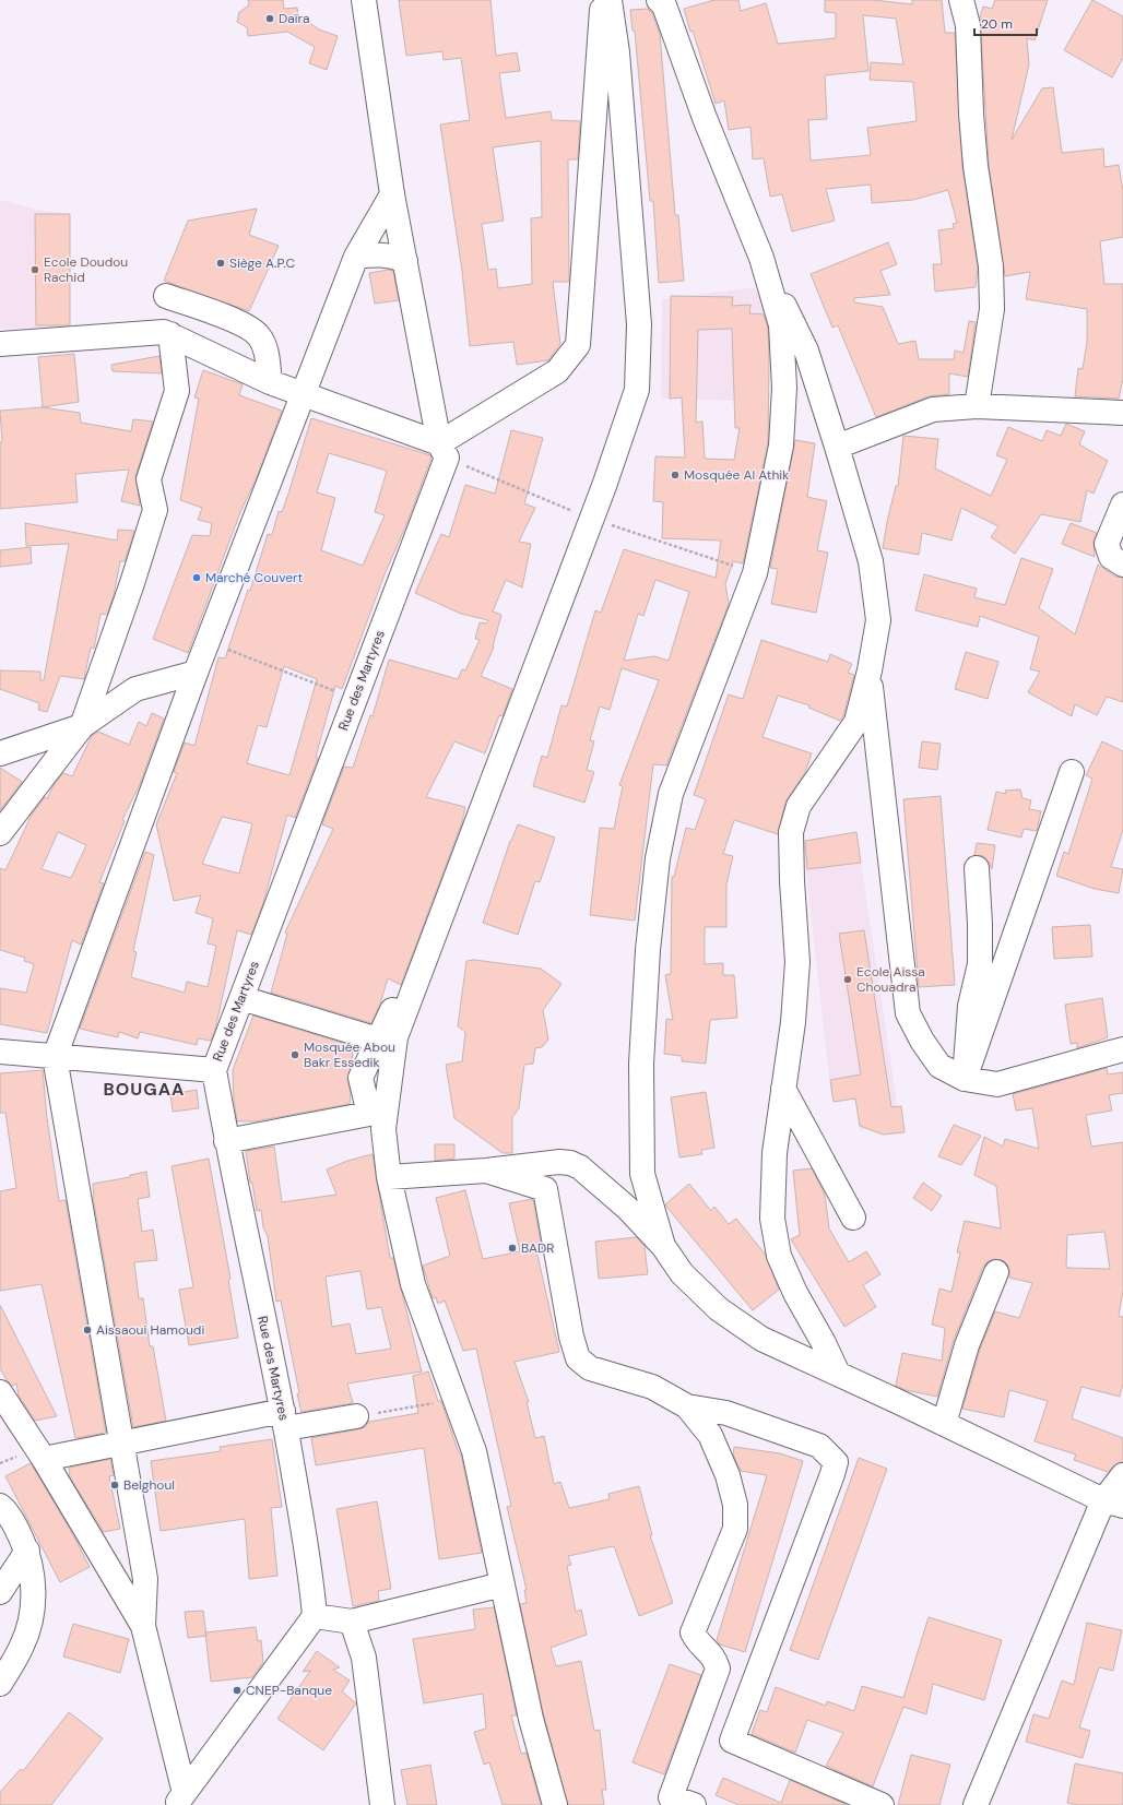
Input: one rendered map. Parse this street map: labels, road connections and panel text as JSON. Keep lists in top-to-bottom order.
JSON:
{
  "streets": {
    "street": ["Rue des Martyres"]
  },
  "districts": ["BOUGAA"],
  "places": [
    "Daïra",
    "Siège A.P.C",
    "Ecole Doudou Rachid",
    "Mosquée Al Athik",
    "Marché Couvert",
    "Ecole Aissa Chouadra",
    "Mosquée Abou Bakr Essedik",
    "BADR",
    "Aissaoui Hamoudi",
    "Belghoul",
    "CNEP-Banque"
  ],
  "scale_bar": "20 m"
}
